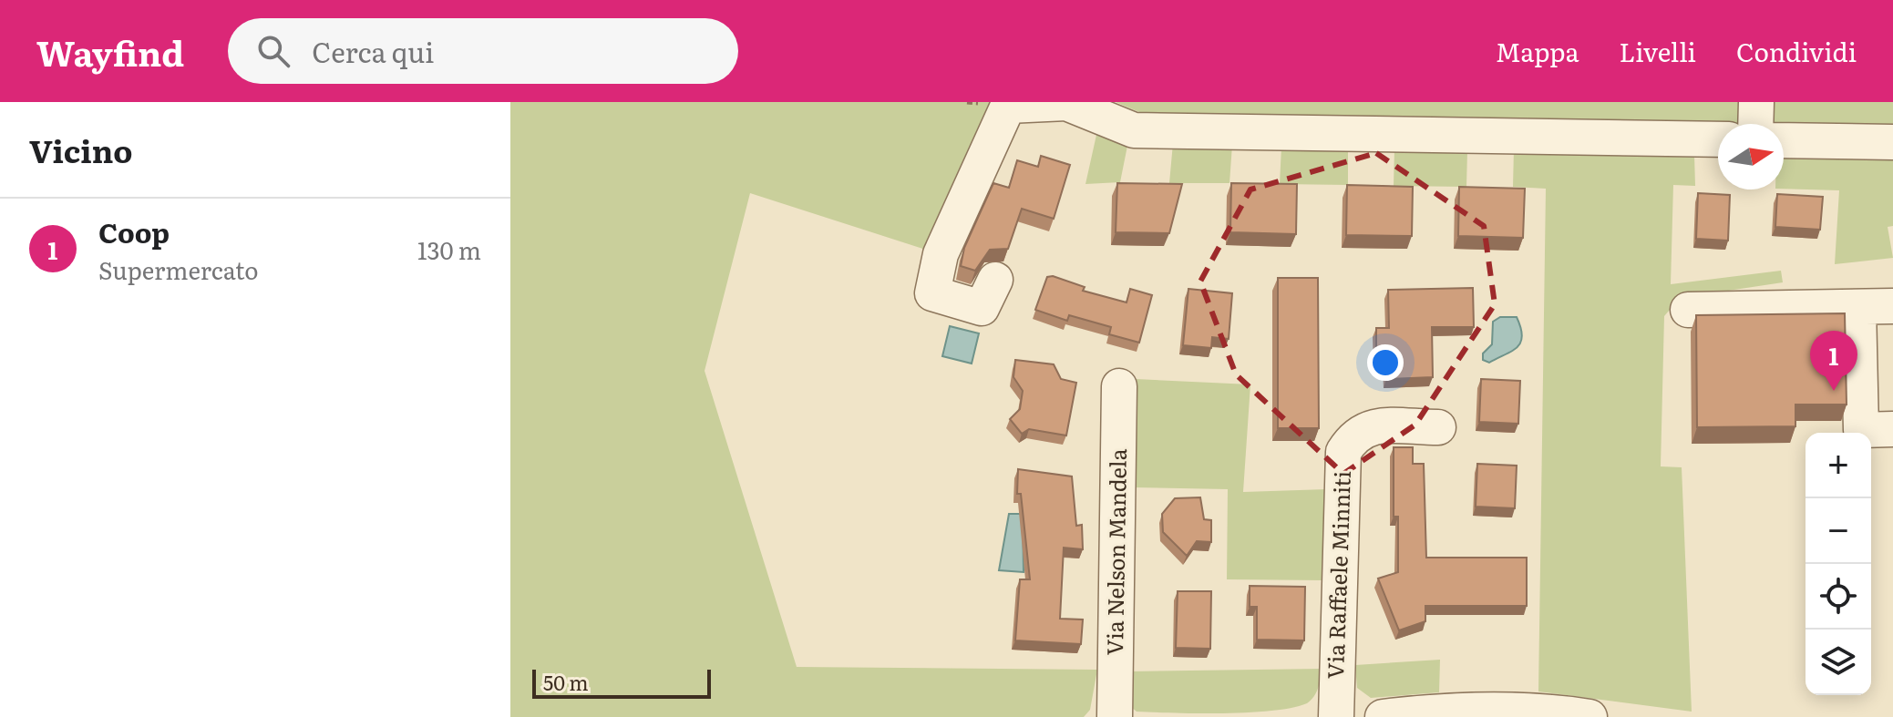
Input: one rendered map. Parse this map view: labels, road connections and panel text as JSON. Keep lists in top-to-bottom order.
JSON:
{
  "streets": {
    "street": ["Via Nelson Mandela", "Via Raffaele Minniti"]
  },
  "scale_bar": "50 m",
  "north": "right",
  "page": {
    "header": "Wayfind",
    "search": "Cerca qui",
    "nav": ["Mappa", "Livelli", "Condividi"],
    "heading": "Vicino",
    "list": [
      {
        "mark": "1",
        "name": "Coop",
        "note": "Supermercato",
        "value": "130 m"
      }
    ],
    "pins": "1",
    "map_buttons": ["+", "−"],
    "scale": "50 m"
  }
}
